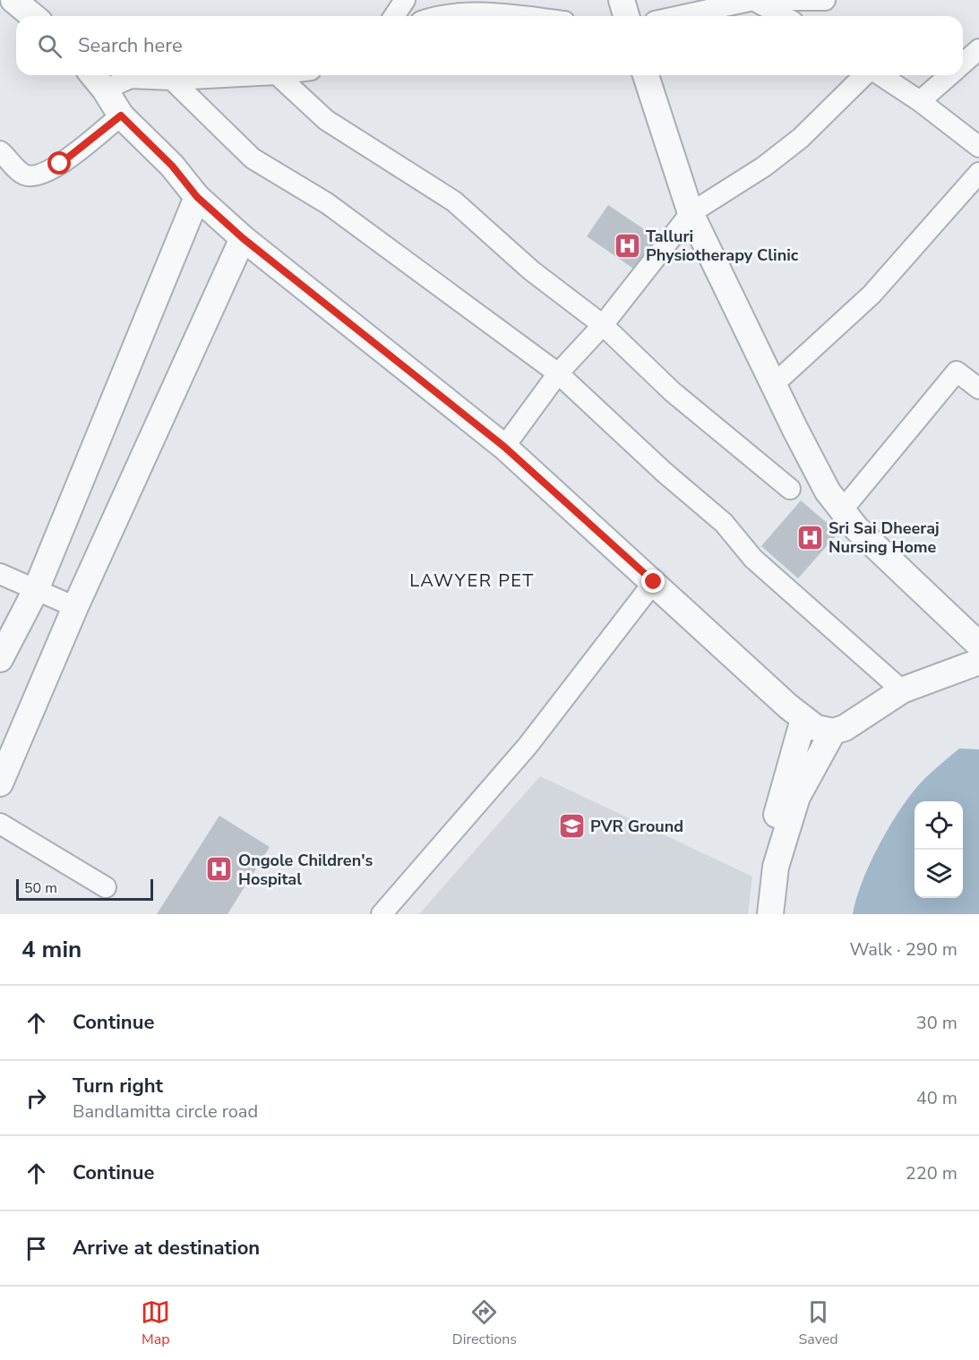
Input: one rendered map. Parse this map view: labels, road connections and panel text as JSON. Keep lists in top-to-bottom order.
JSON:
{
  "districts": ["LAWYER PET"],
  "places": {
    "hospital": ["Talluri Physiotherapy Clinic", "Sri Sai Dheeraj Nursing Home", "Ongole Children's Hospital"],
    "school or university": ["PVR Ground"]
  },
  "scale_bar": "50 m",
  "page": {
    "search": "Search here",
    "scale": "50 m",
    "heading": ["4 min", "Walk · 290 m"],
    "list": [
      ["Continue", "30 m"],
      ["Turn right", "Bandlamitta circle road", "40 m"],
      ["Continue", "220 m"],
      "Arrive at destination"
    ],
    "nav": ["Map", "Directions", "Saved"]
  }
}
